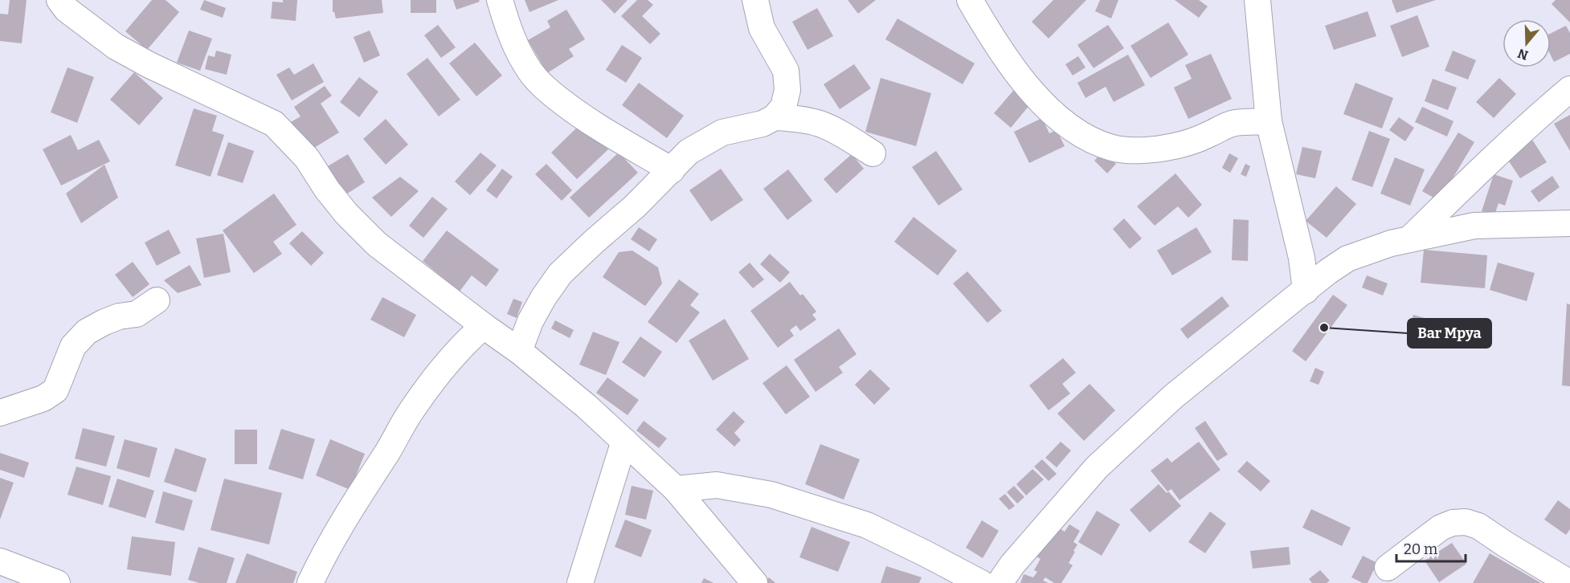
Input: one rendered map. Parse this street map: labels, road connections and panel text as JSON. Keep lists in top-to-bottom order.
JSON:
{
  "places": ["Bar Mpya"],
  "scale_bar": "20 m",
  "north": "bottom"
}
